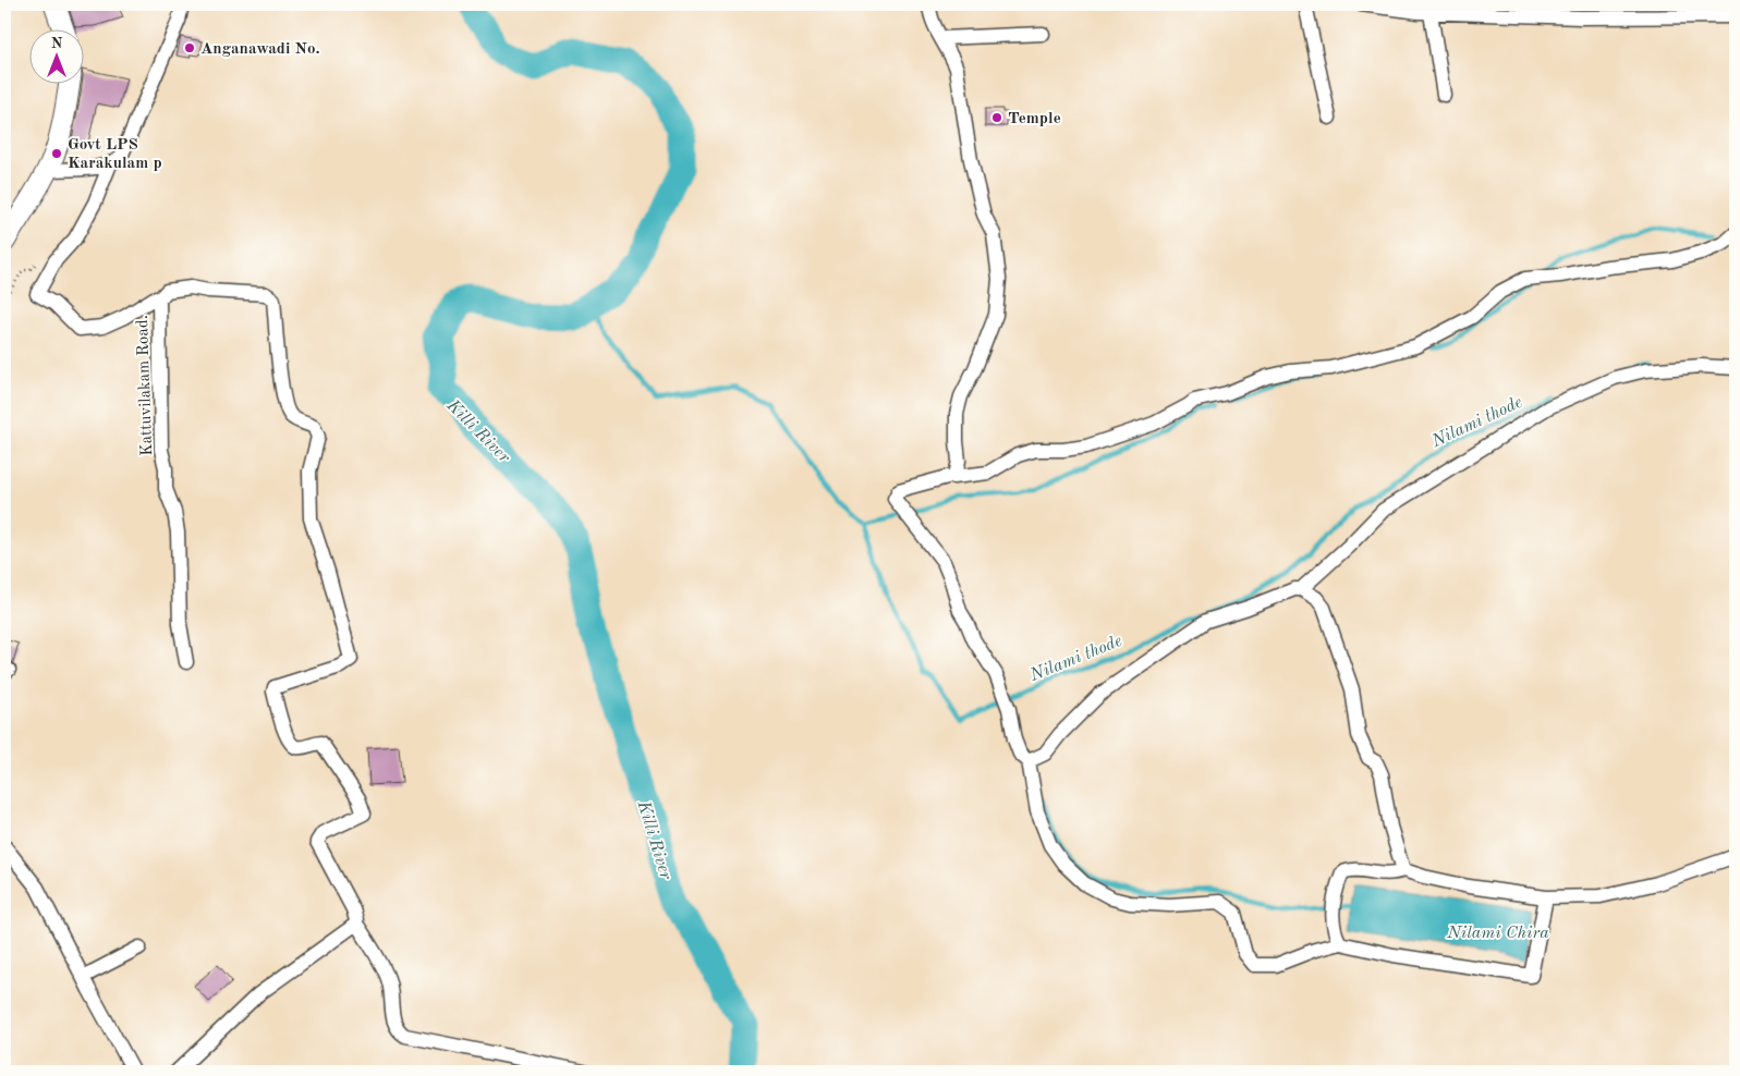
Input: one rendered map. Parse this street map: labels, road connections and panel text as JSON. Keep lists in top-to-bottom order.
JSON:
{
  "streets": {
    "street": ["Kattuvilakam Road."]
  },
  "water": ["Nilami thode", "Killi River", "Nilami Chira"],
  "places": ["Anganawadi No.", "Temple", "Govt LPS Karakulam p"],
  "north": "top"
}
